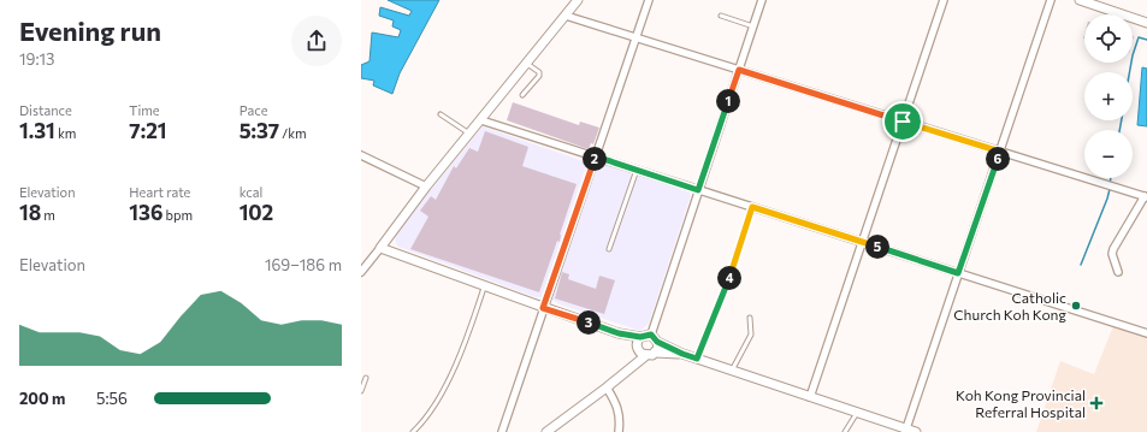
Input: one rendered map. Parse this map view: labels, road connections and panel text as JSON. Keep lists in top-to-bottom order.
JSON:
{
  "places": {
    "other": ["Catholic Church Koh Kong"],
    "health": ["Koh Kong Provincial Referral Hospital"]
  },
  "page": {
    "heading": ["Evening run", "19:13"],
    "map_buttons": ["+", "−"],
    "stats": [
      ["Distance", "1.31 km"],
      ["Time", "7:21"],
      ["Pace", "5:37 /km"],
      ["Elevation", "18 m"],
      ["Heart rate", "136 bpm"],
      ["kcal", "102"]
    ],
    "pins": [
      "1",
      "2",
      "6",
      "5",
      "4",
      "3"
    ],
    "chart": ["Elevation", "169–186 m"],
    "list": [
      {
        "name": "200 m",
        "note": "5:56"
      }
    ]
  }
}
